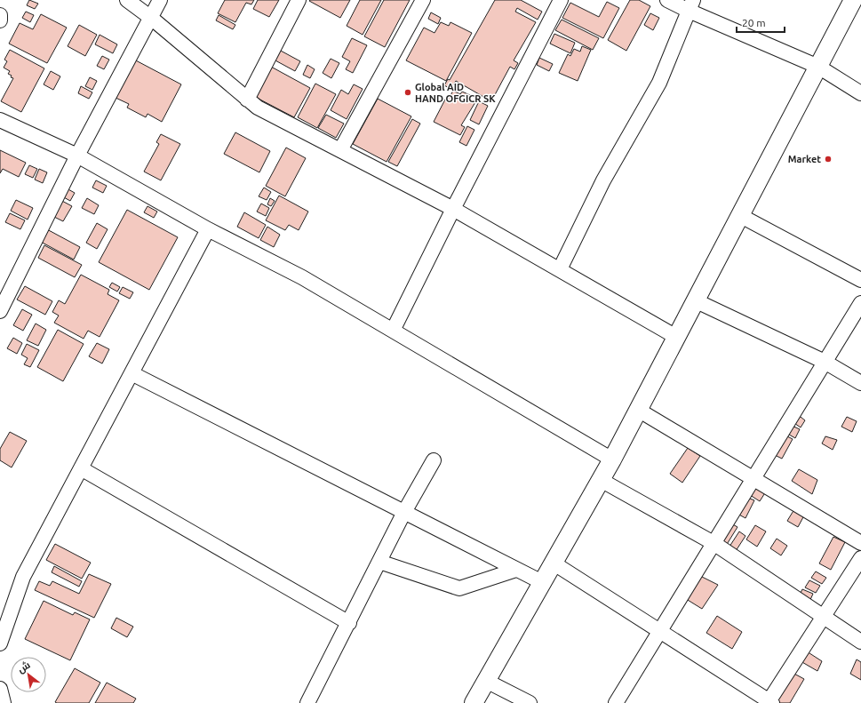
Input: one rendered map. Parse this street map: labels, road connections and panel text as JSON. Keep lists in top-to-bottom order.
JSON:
{
  "places": ["Global AID HAND OFGICR SK", "Market"],
  "scale_bar": "20 m",
  "north": "top left"
}
